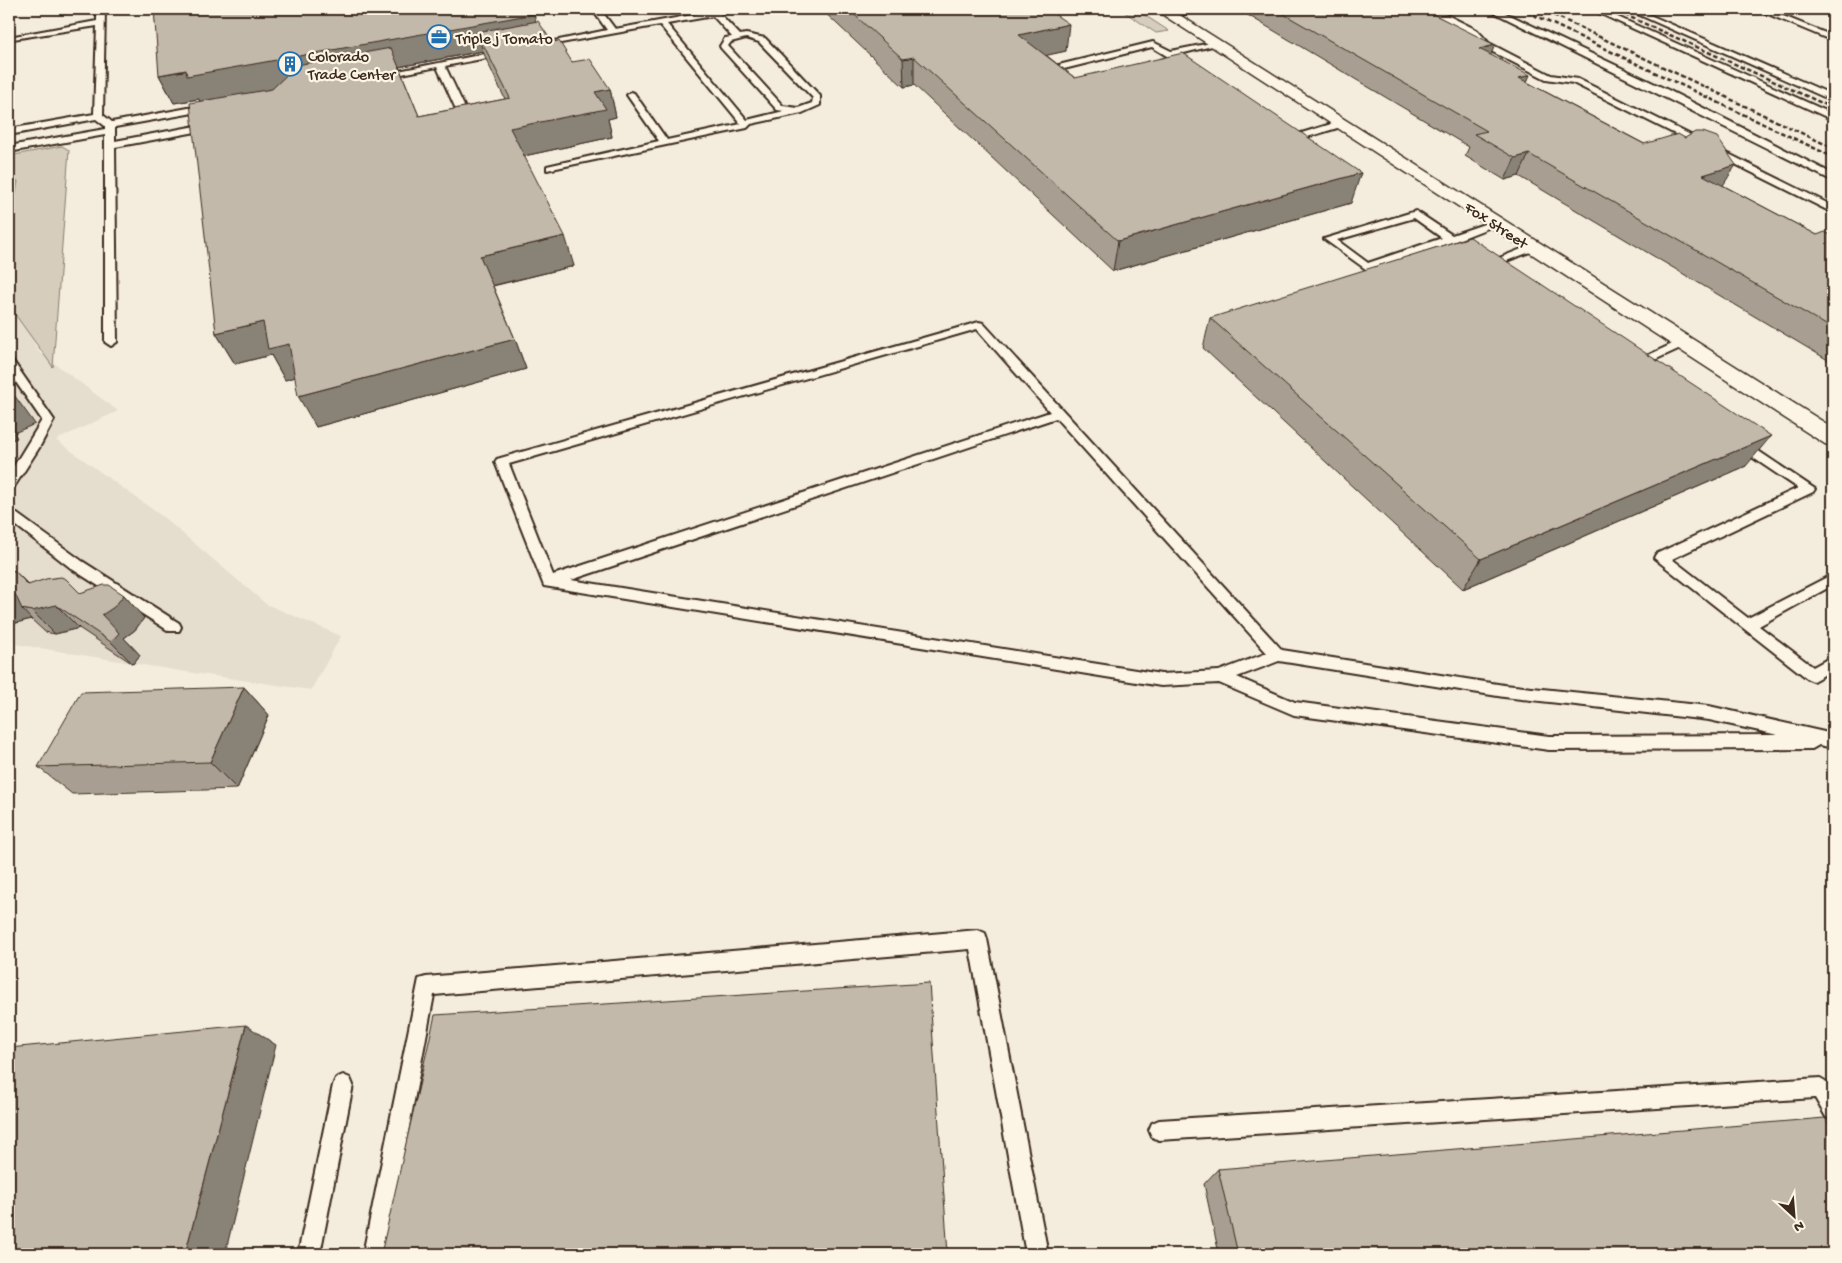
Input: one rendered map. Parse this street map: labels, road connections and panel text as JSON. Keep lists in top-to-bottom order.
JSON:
{
  "streets": {
    "street": ["Fox Street"]
  },
  "places": {
    "office": ["Triple j Tomato"],
    "building": ["Colorado Trade Center"]
  },
  "north": "bottom right"
}
